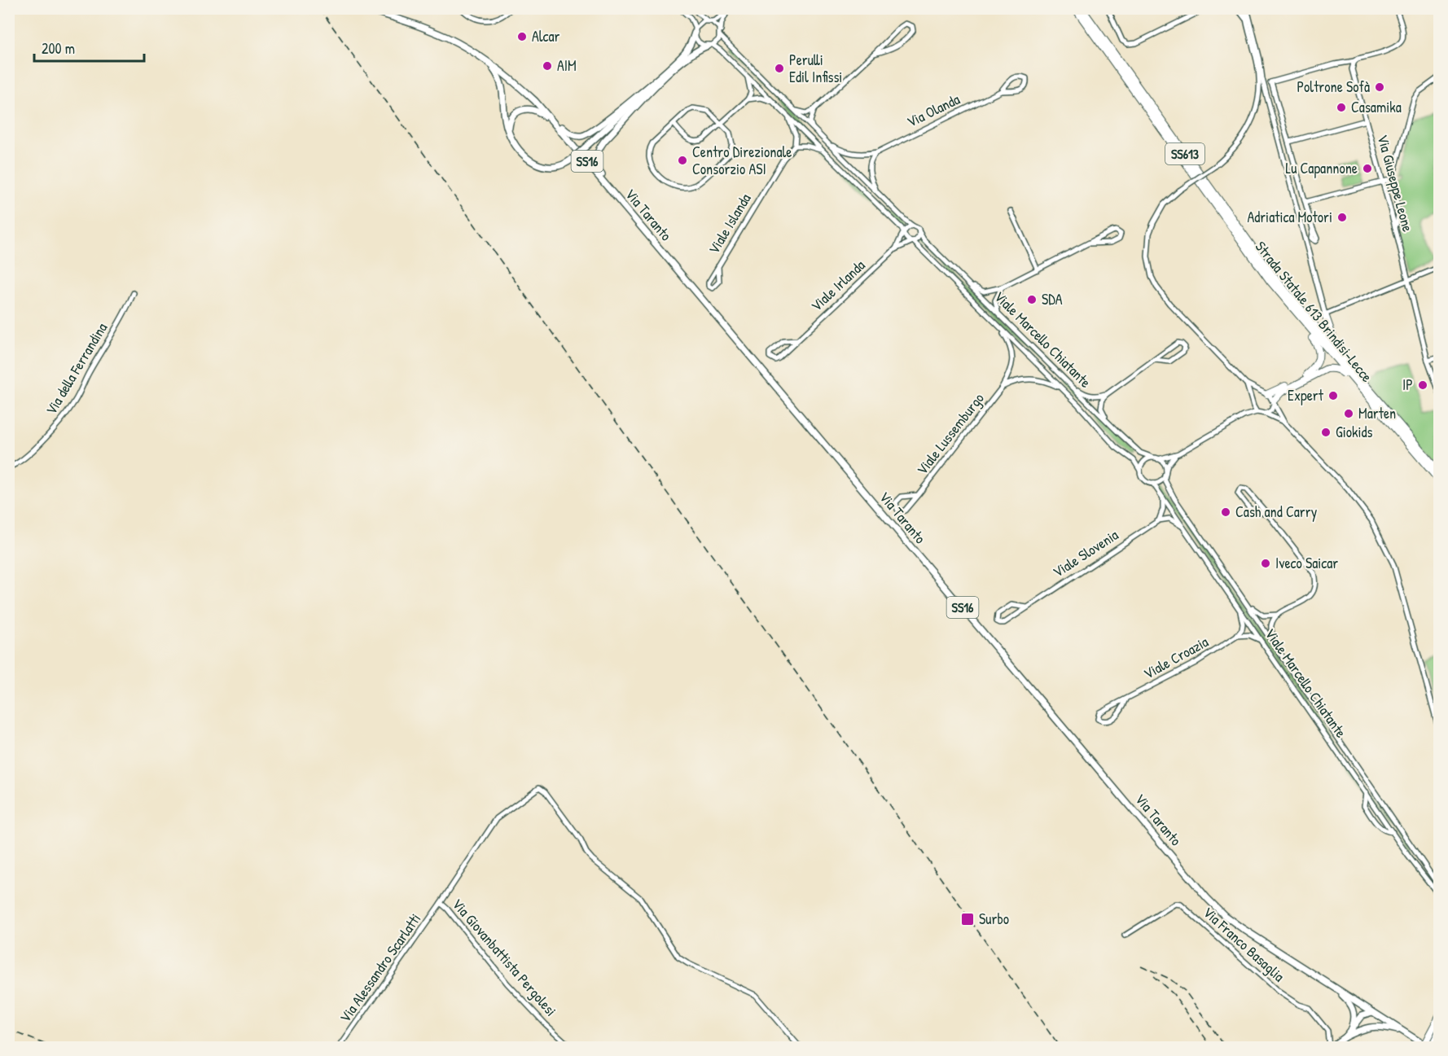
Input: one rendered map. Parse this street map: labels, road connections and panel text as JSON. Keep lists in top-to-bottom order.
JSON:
{
  "streets": {
    "highway": ["SS613", "Strada Statale 613 Brindisi-Lecce"],
    "main road": ["SS16", "Via Taranto"],
    "street": [
      "Via Olanda",
      "Via Giuseppe Leone",
      "Viale Islanda",
      "Viale Irlanda",
      "Viale Marcello Chiatante",
      "Via della Ferrandina",
      "Viale Lussemburgo",
      "Viale Slovenia",
      "Viale Croazia",
      "Via Franco Basaglia",
      "Via Giovanbattista Pergolesi",
      "Via Alessandro Scarlatti"
    ]
  },
  "crossings": [
    ["Via Olanda", "Viale Marcello Chiatante"],
    ["Viale Irlanda", "Viale Marcello Chiatante"],
    ["Viale Marcello Chiatante", "Viale Lussemburgo"],
    ["Via Giovanbattista Pergolesi", "Via Alessandro Scarlatti"]
  ],
  "places": {
    "other": [
      "Alcar",
      "AIM",
      "Perulli Edil Infissi",
      "Poltrone Sofà",
      "Casamika",
      "Centro Direzionale Consorzio ASI",
      "Lu Capannone",
      "Adriatica Motori",
      "SDA",
      "IP",
      "Expert",
      "Marten",
      "Giokids",
      "Cash and Carry",
      "Iveco Saicar"
    ],
    "transit": ["Surbo"]
  },
  "scale_bar": "200 m"
}
